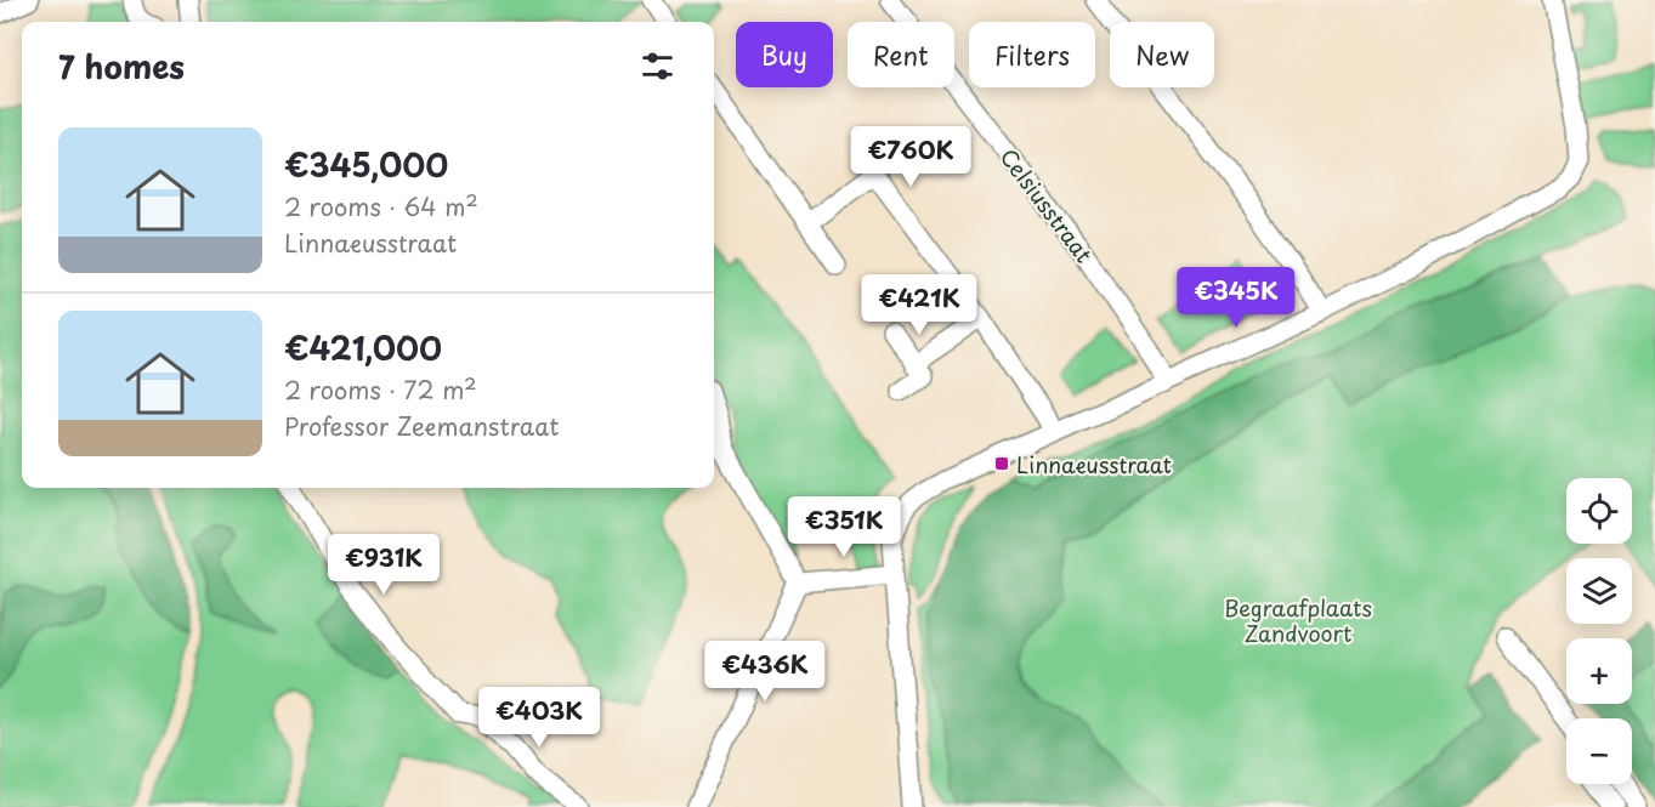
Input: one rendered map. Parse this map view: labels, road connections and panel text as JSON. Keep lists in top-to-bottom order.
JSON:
{
  "streets": {
    "street": ["Celsiusstraat"]
  },
  "parks": ["Begraafplaats Zandvoort"],
  "places": {
    "transit": ["Linnaeusstraat"]
  },
  "page": {
    "chip": [
      "Buy",
      "Rent",
      "Filters",
      "New"
    ],
    "heading": "7 homes",
    "list": [
      {
        "name": "€345,000",
        "note": "2 rooms · 64 m² · Linnaeusstraat"
      },
      {
        "name": "€421,000",
        "note": "2 rooms · 72 m² · Professor Zeemanstraat"
      }
    ],
    "price": [
      "€760K",
      "€345K",
      "€421K",
      "€351K",
      "€931K",
      "€436K",
      "€403K"
    ],
    "map_buttons": ["+", "−"]
  }
}
